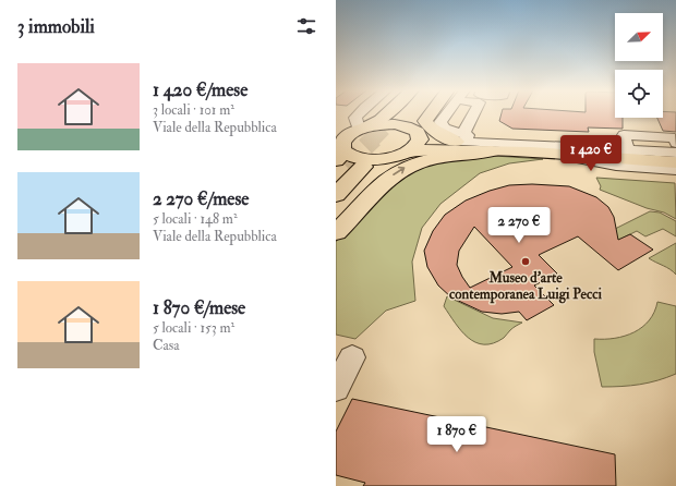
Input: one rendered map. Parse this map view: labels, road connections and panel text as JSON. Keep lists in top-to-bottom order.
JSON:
{
  "places": ["Museo d'arte contemporanea Luigi Pecci"],
  "north": "top right",
  "page": {
    "heading": "3 immobili",
    "list": [
      {
        "name": "1 420 €/mese",
        "note": "3 locali · 101 m² · Viale della Repubblica"
      },
      {
        "name": "2 270 €/mese",
        "note": "5 locali · 148 m² · Viale della Repubblica"
      },
      {
        "name": "1 870 €/mese",
        "note": "5 locali · 153 m² · Casa"
      }
    ],
    "price": ["1 420 €", "2 270 €", "1 870 €"]
  }
}
